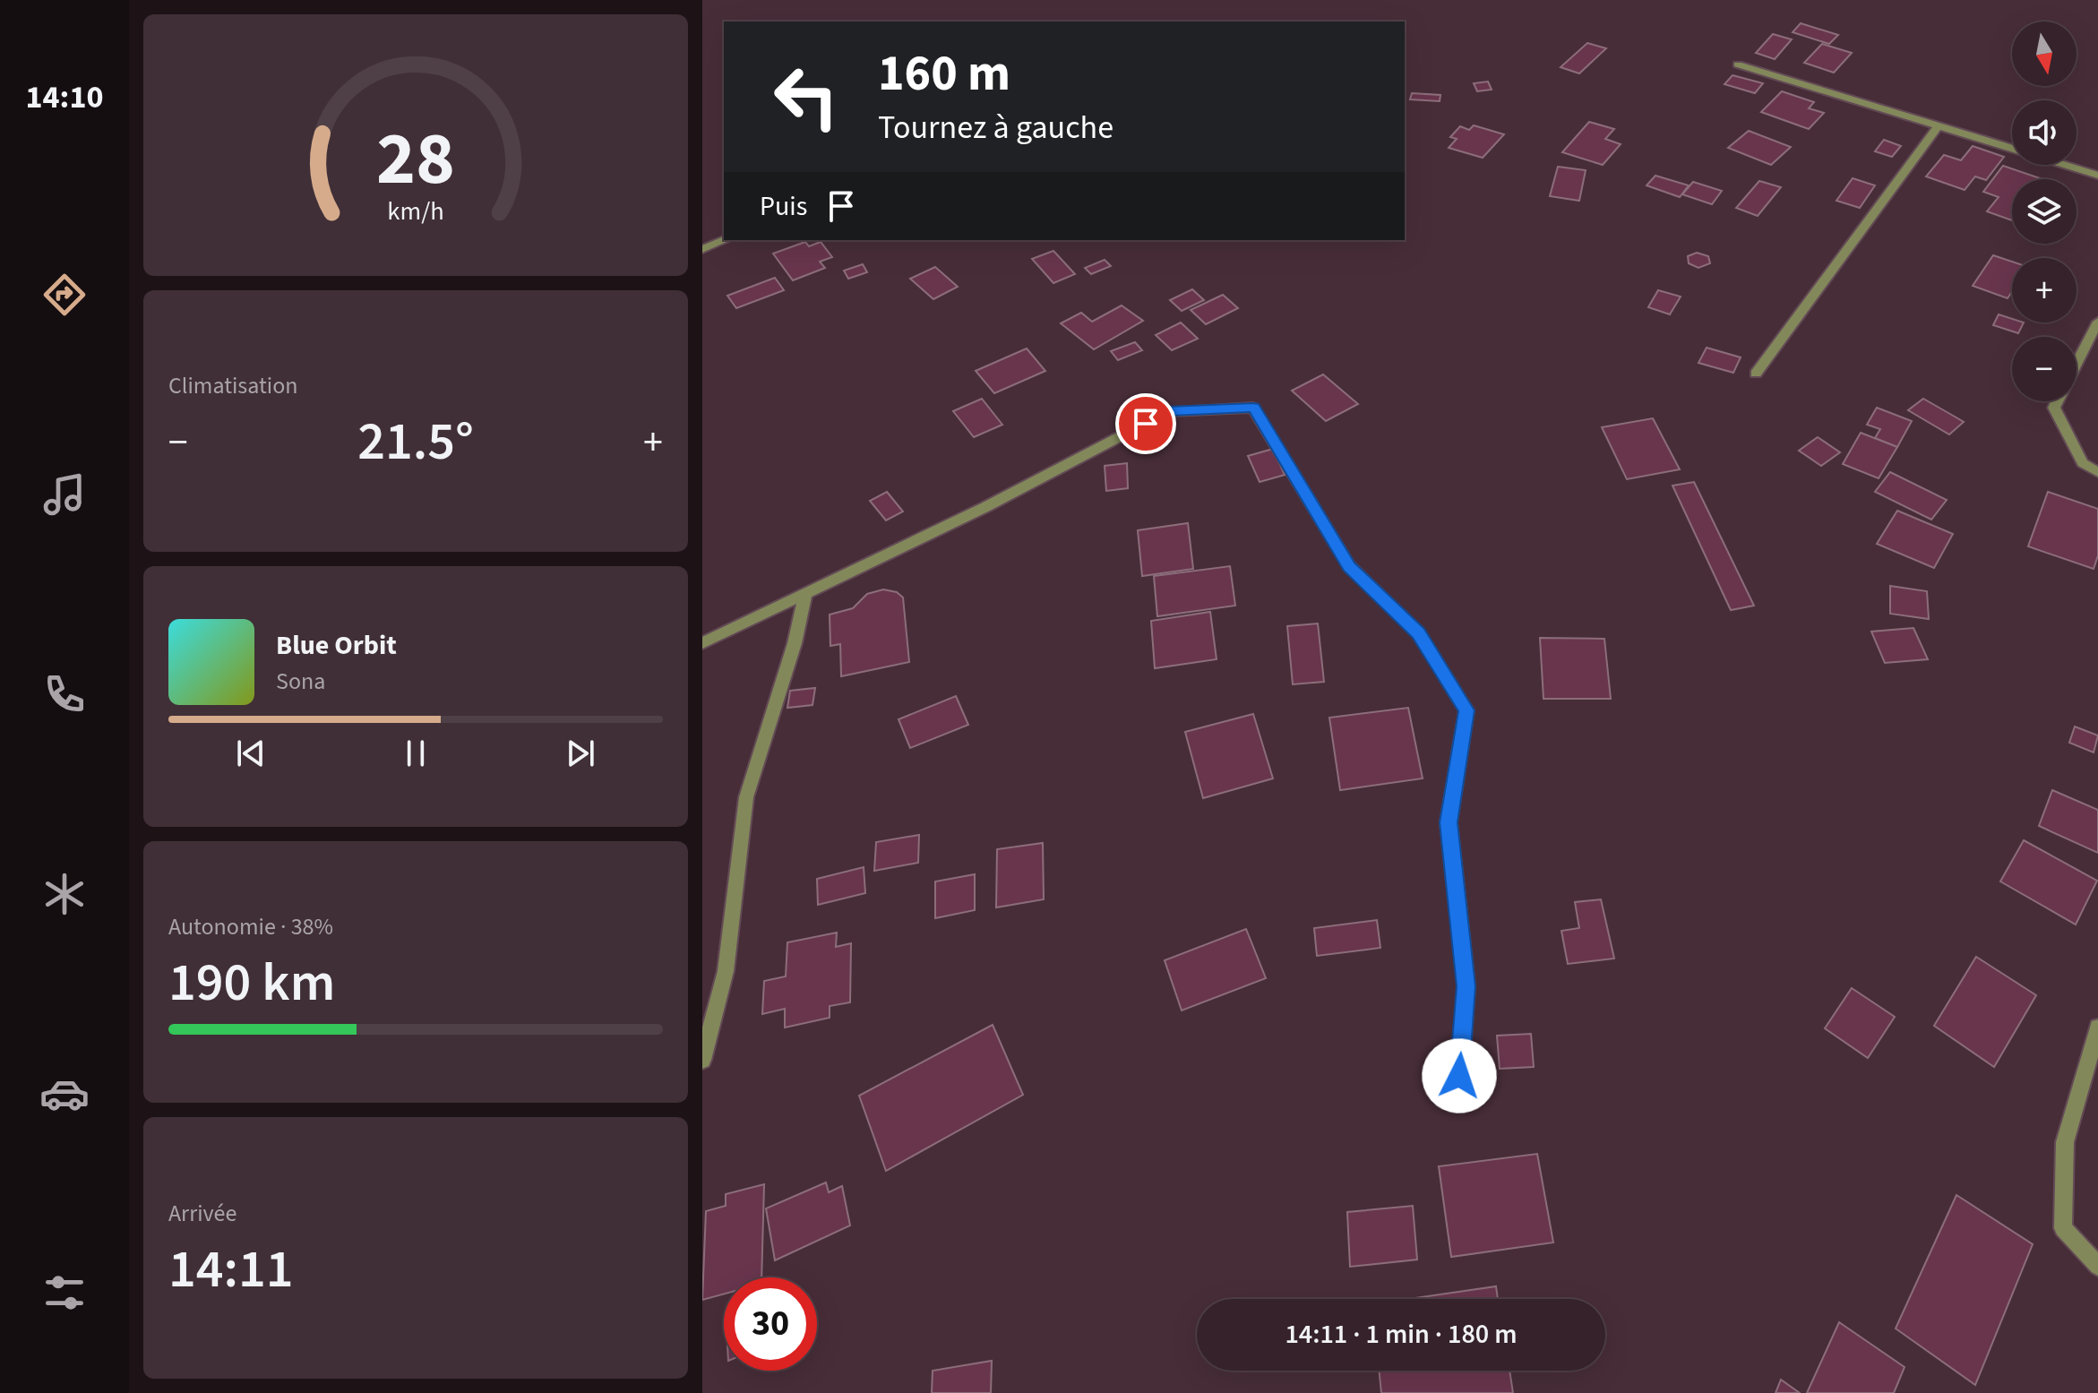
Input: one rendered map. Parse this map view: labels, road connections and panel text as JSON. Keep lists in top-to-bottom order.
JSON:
{
  "north": "bottom",
  "page": {
    "tabs": "14:10",
    "map_buttons": ["+", "−"],
    "turn": ["160 m", "Tournez à gauche"],
    "then": "Puis",
    "tile": [
      "Climatisation",
      ["Autonomie · 38%", "190 km"],
      ["Arrivée", "14:11"]
    ],
    "heat": ["−", "21.5°", "+"],
    "song": ["Blue Orbit", "Sona"],
    "limit": "30",
    "trip": "14:11 · 1 min · 180 m",
    "gauge": ["28", "km/h"]
  }
}
